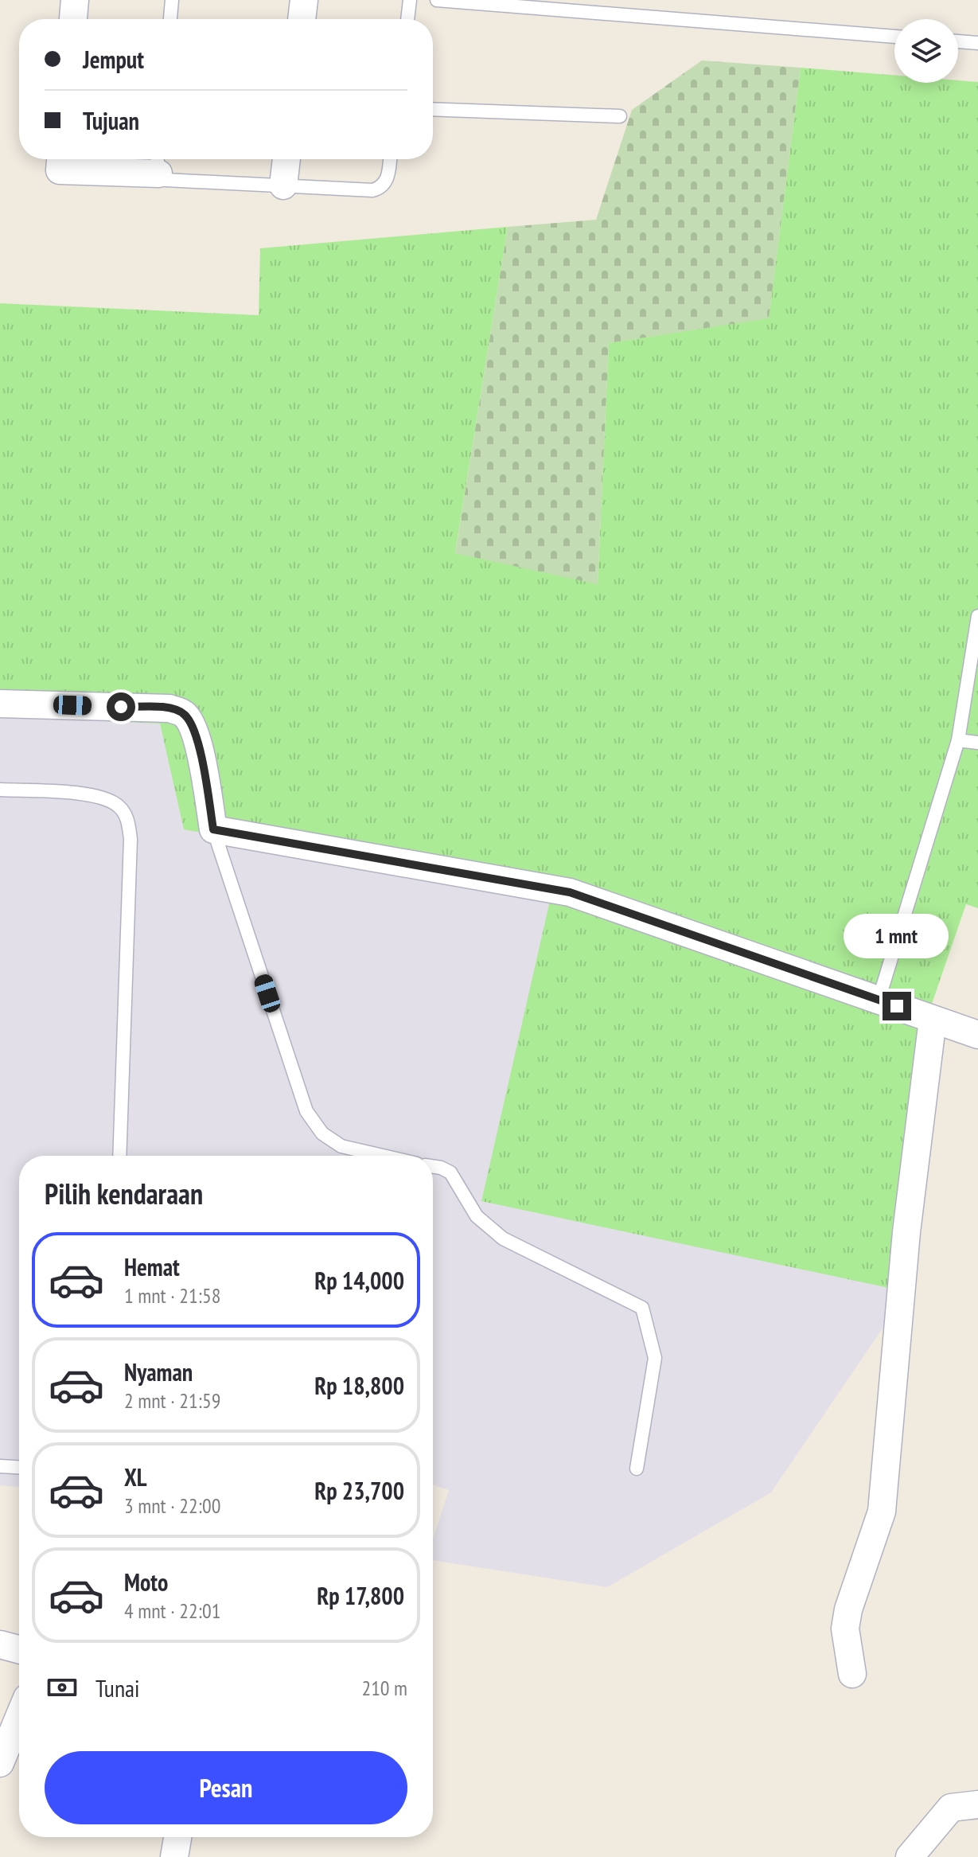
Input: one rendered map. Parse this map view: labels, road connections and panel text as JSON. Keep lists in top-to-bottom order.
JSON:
{
  "page": {
    "banner": ["Jemput", "Tujuan"],
    "bubble": "1 mnt",
    "heading": "Pilih kendaraan",
    "list": [
      {
        "name": "Hemat",
        "note": "1 mnt · 21:58",
        "value": "Rp 14,000"
      },
      {
        "name": "Nyaman",
        "note": "2 mnt · 21:59",
        "value": "Rp 18,800"
      },
      {
        "name": "XL",
        "note": "3 mnt · 22:00",
        "value": "Rp 23,700"
      },
      {
        "name": "Moto",
        "note": "4 mnt · 22:01",
        "value": "Rp 17,800"
      }
    ],
    "pay": ["Tunai", "210 m"],
    "buttons": "Pesan"
  }
}
